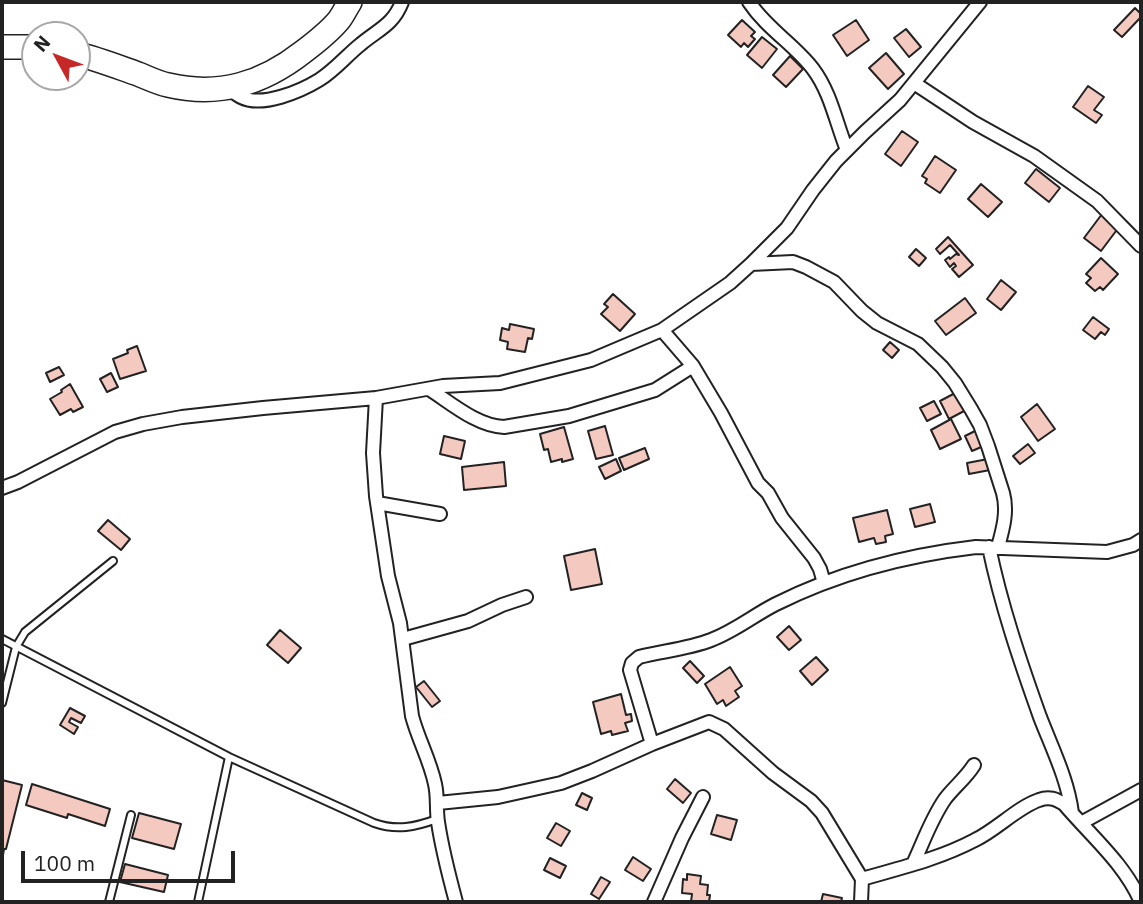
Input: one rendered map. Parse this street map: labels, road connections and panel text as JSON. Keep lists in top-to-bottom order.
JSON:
{
  "scale_bar": "100 m",
  "north": "top left"
}
